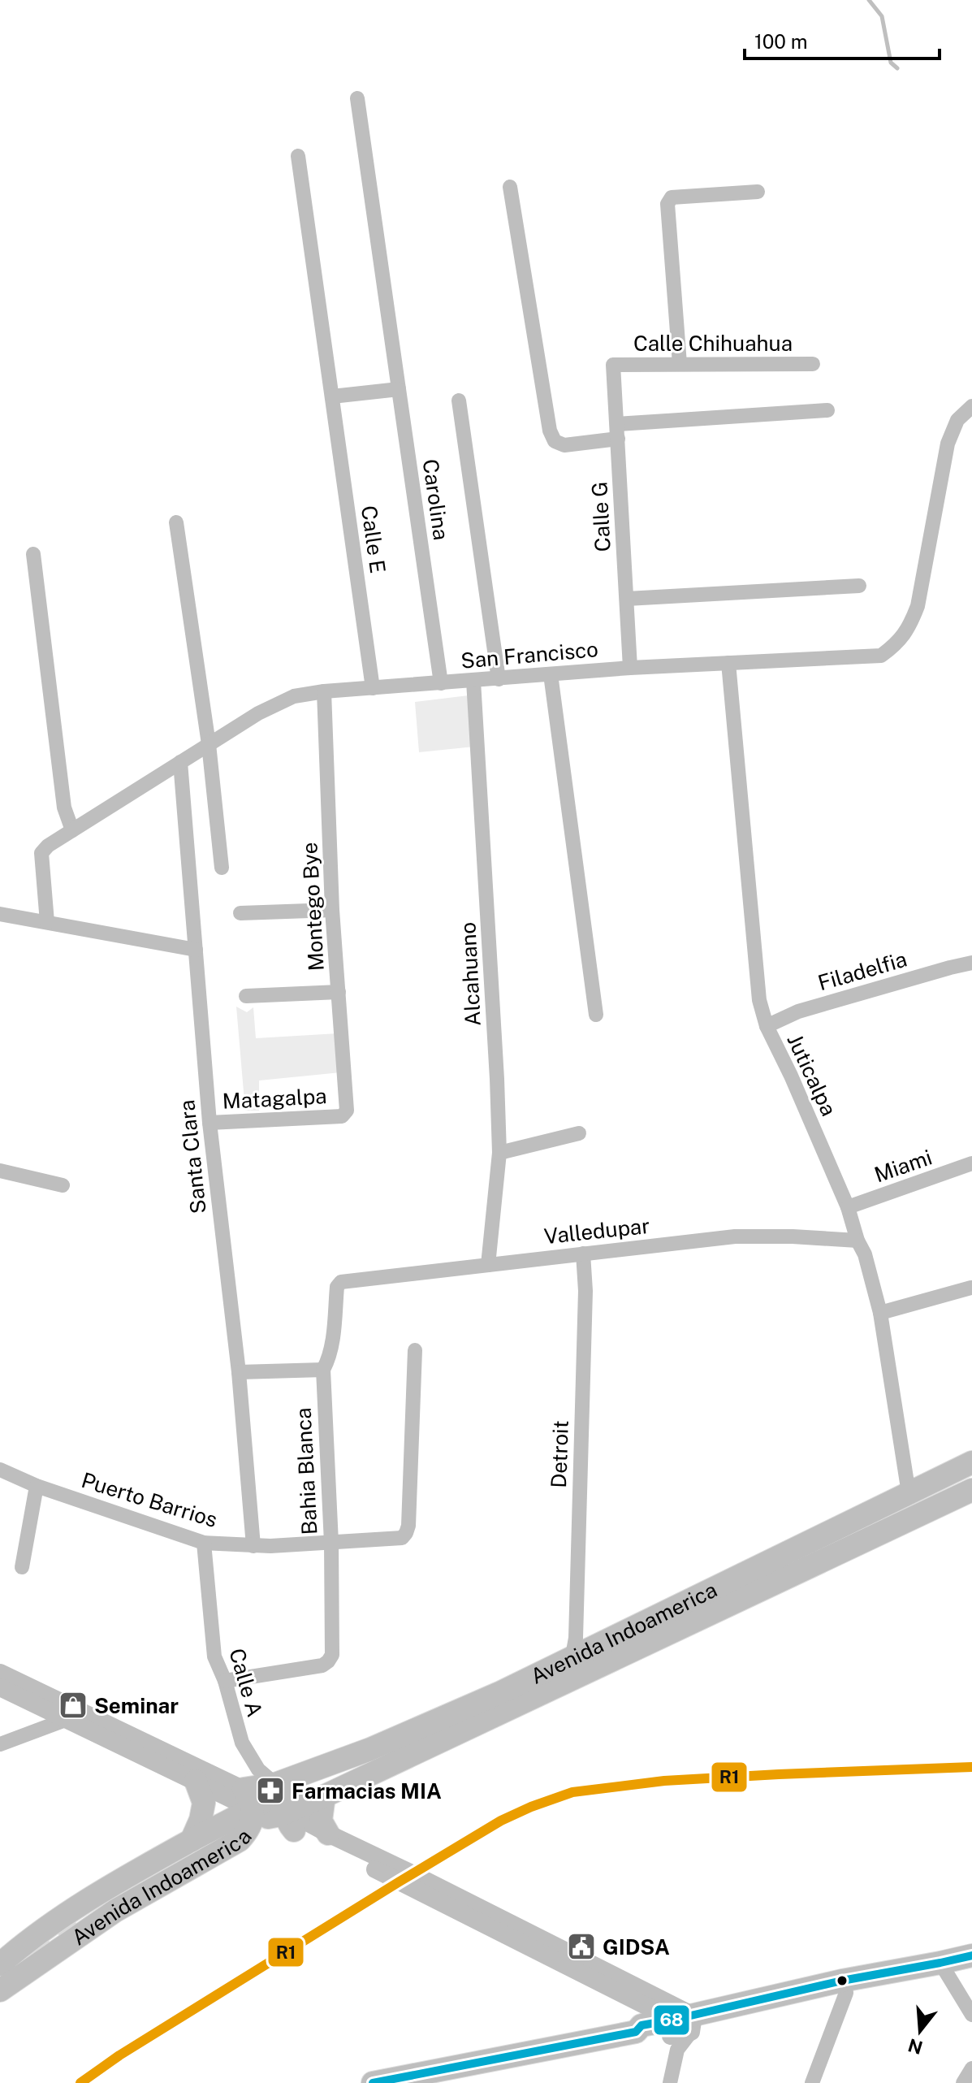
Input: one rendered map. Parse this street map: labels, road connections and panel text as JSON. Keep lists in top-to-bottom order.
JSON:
{
  "streets": {
    "main road": ["Avenida Indoamerica"],
    "street": [
      "Calle Chihuahua",
      "Carolina",
      "Calle G",
      "Calle E",
      "San Francisco",
      "Montego Bye",
      "Filadelfia",
      "Alcahuano",
      "Juticalpa",
      "Matagalpa",
      "Santa Clara",
      "Miami",
      "Valledupar",
      "Detroit",
      "Bahia Blanca",
      "Puerto Barrios",
      "Calle A"
    ]
  },
  "crossings": [
    ["Calle Chihuahua", "Calle G"],
    ["Carolina", "San Francisco"],
    ["Calle G", "San Francisco"],
    ["Calle E", "San Francisco"],
    ["San Francisco", "Montego Bye"],
    ["San Francisco", "Alcahuano"],
    ["San Francisco", "Juticalpa"],
    ["San Francisco", "Santa Clara"],
    ["Montego Bye", "Matagalpa"],
    ["Filadelfia", "Juticalpa"],
    ["Alcahuano", "Valledupar"],
    ["Juticalpa", "Miami"],
    ["Juticalpa", "Valledupar"],
    ["Juticalpa", "Avenida Indoamerica"],
    ["Matagalpa", "Santa Clara"],
    ["Santa Clara", "Puerto Barrios"],
    ["Valledupar", "Detroit"],
    ["Valledupar", "Bahia Blanca"],
    ["Detroit", "Avenida Indoamerica"],
    ["Bahia Blanca", "Puerto Barrios"],
    ["Bahia Blanca", "Calle A"],
    ["Puerto Barrios", "Calle A"],
    ["Avenida Indoamerica", "Calle A"]
  ],
  "places": {
    "shop": ["Seminar"],
    "pharmacy": ["Farmacias MIA"],
    "public building": ["GIDSA"]
  },
  "lines": ["transit line R1", "transit line 68"],
  "scale_bar": "100 m",
  "north": "bottom"
}
